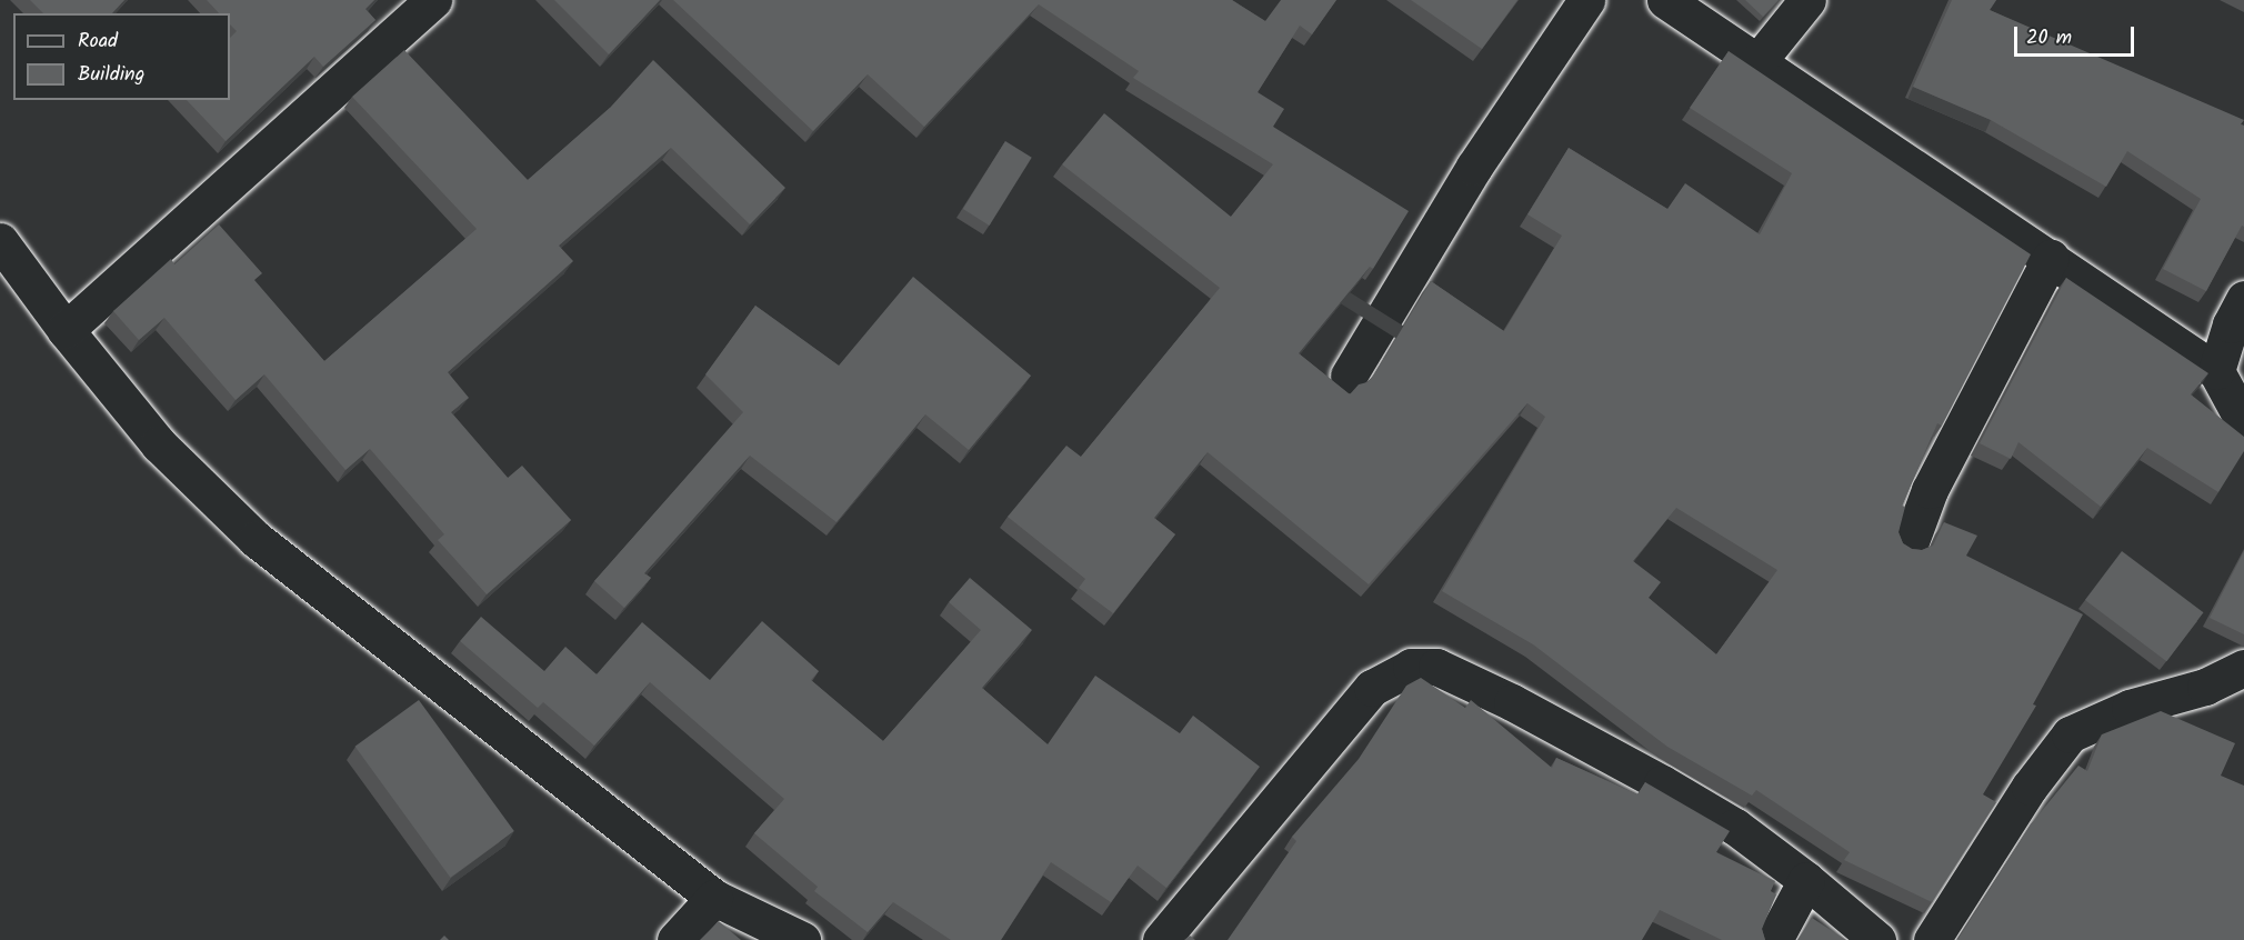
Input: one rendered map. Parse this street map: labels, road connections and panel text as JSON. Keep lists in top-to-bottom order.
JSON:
{
  "legend": ["Road", "Building"],
  "scale_bar": "20 m"
}
